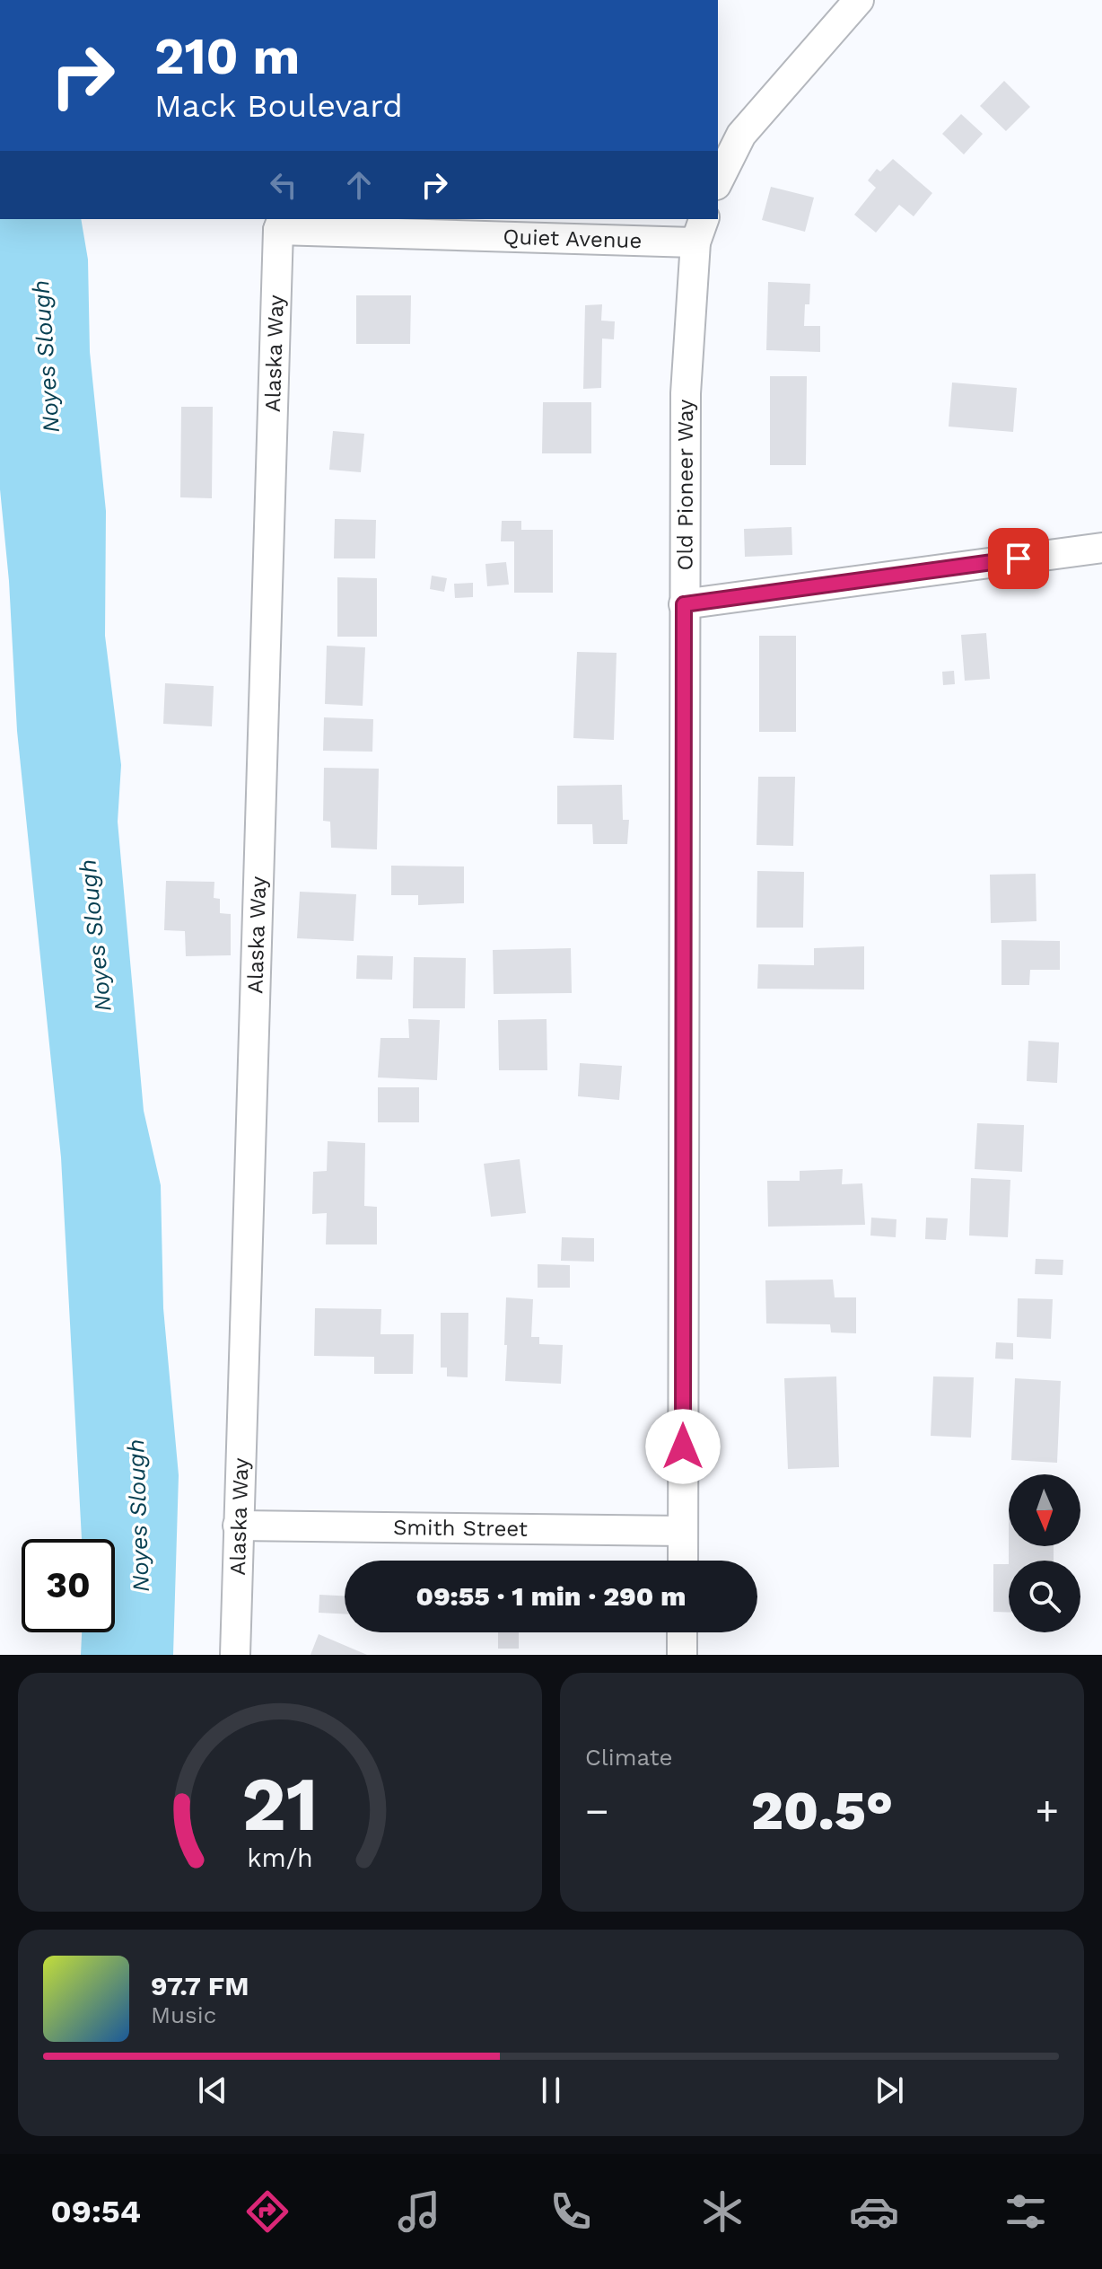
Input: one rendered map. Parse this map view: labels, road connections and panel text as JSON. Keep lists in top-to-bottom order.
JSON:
{
  "streets": {
    "street": [
      "Quiet Avenue",
      "Alaska Way",
      "Old Pioneer Way",
      "Smith Street"
    ]
  },
  "crossings": [
    ["Quiet Avenue", "Alaska Way"],
    ["Quiet Avenue", "Old Pioneer Way"],
    ["Alaska Way", "Smith Street"],
    ["Old Pioneer Way", "Smith Street"]
  ],
  "water": ["Noyes Slough"],
  "north": "bottom",
  "page": {
    "turn": ["210 m", "Mack Boulevard"],
    "limit": "30",
    "trip": "09:55 · 1 min · 290 m",
    "tile": "Climate",
    "heat": ["−", "20.5°", "+"],
    "song": ["97.7 FM", "Music"],
    "tabs": "09:54",
    "gauge": ["21", "km/h"]
  }
}
